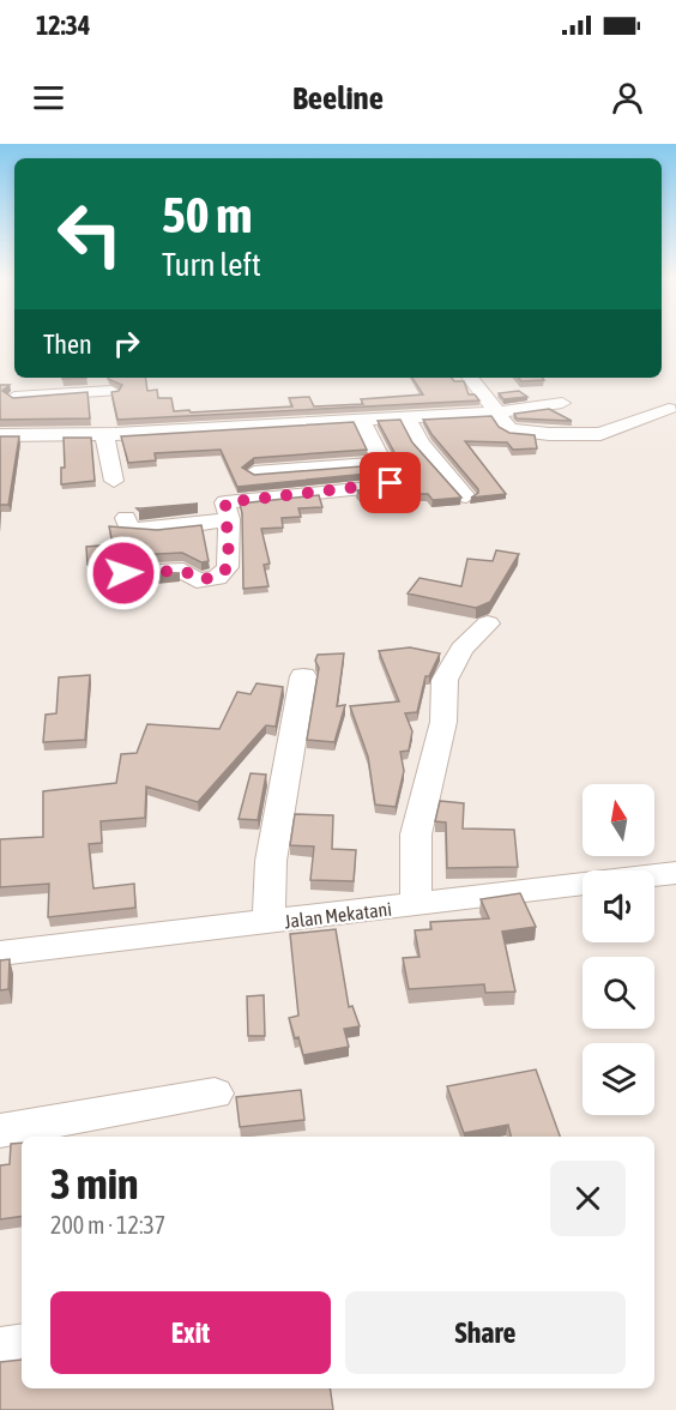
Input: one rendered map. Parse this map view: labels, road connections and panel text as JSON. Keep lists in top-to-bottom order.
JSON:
{
  "streets": {
    "street": ["Jalan Mekatani"]
  },
  "north": "top",
  "page": {
    "status": "12:34",
    "header": "Beeline",
    "turn": ["50 m", "Turn left"],
    "then": "Then",
    "heading": ["3 min", "200 m · 12:37"],
    "buttons": ["Exit", "Share"]
  }
}
